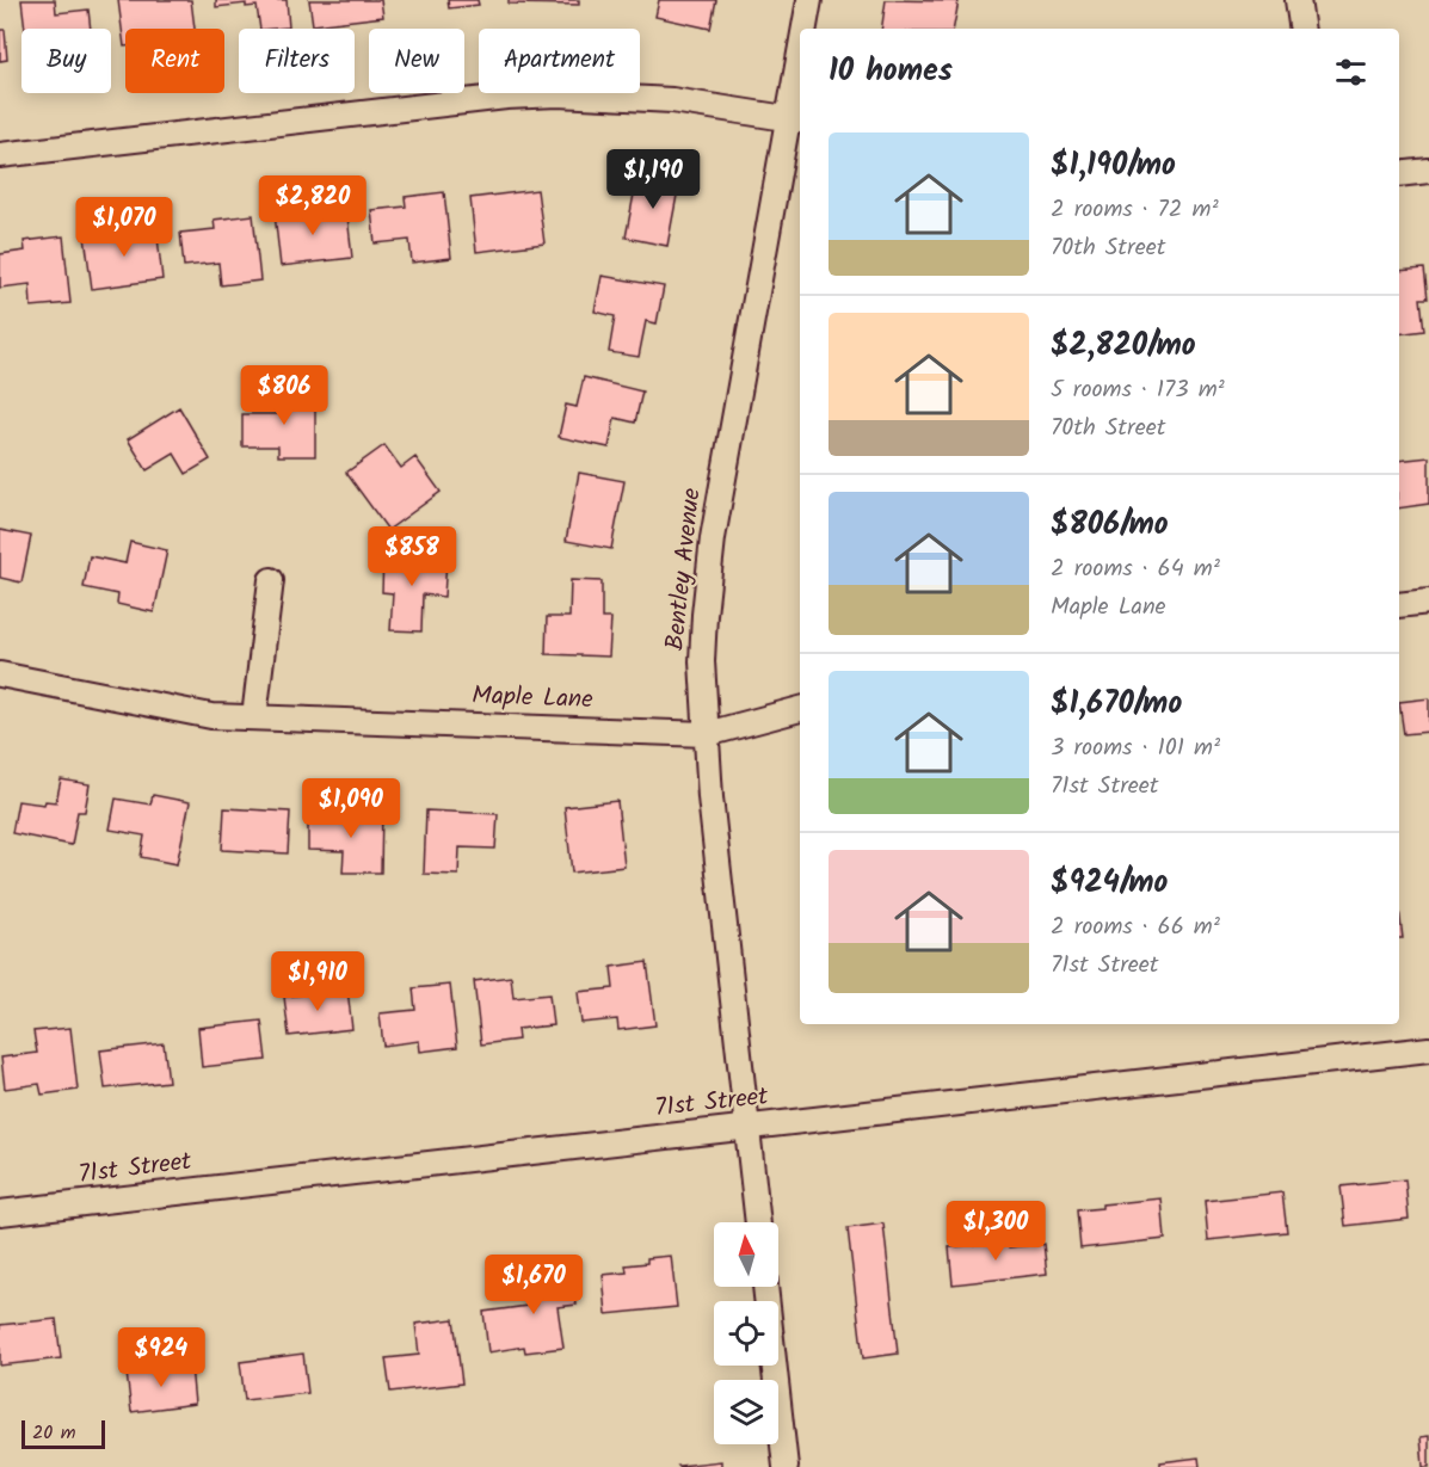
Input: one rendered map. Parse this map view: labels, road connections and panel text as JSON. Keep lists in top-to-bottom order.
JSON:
{
  "streets": {
    "street": ["Bentley Avenue", "Maple Lane", "71st Street"]
  },
  "crossings": [
    ["Bentley Avenue", "Maple Lane"],
    ["Bentley Avenue", "71st Street"]
  ],
  "scale_bar": "20 m",
  "north": "top",
  "page": {
    "chip": [
      "Buy",
      "Rent",
      "Filters",
      "New",
      "Apartment"
    ],
    "heading": "10 homes",
    "list": [
      {
        "name": "$1,190/mo",
        "note": "2 rooms · 72 m² · 70th Street"
      },
      {
        "name": "$2,820/mo",
        "note": "5 rooms · 173 m² · 70th Street"
      },
      {
        "name": "$806/mo",
        "note": "2 rooms · 64 m² · Maple Lane"
      },
      {
        "name": "$1,670/mo",
        "note": "3 rooms · 101 m² · 71st Street"
      },
      {
        "name": "$924/mo",
        "note": "2 rooms · 66 m² · 71st Street"
      }
    ],
    "price": [
      "$1,190",
      "$2,820",
      "$1,070",
      "$806",
      "$858",
      "$1,090",
      "$1,910",
      "$1,300",
      "$1,670",
      "$924"
    ],
    "scale": "20 m"
  }
}
